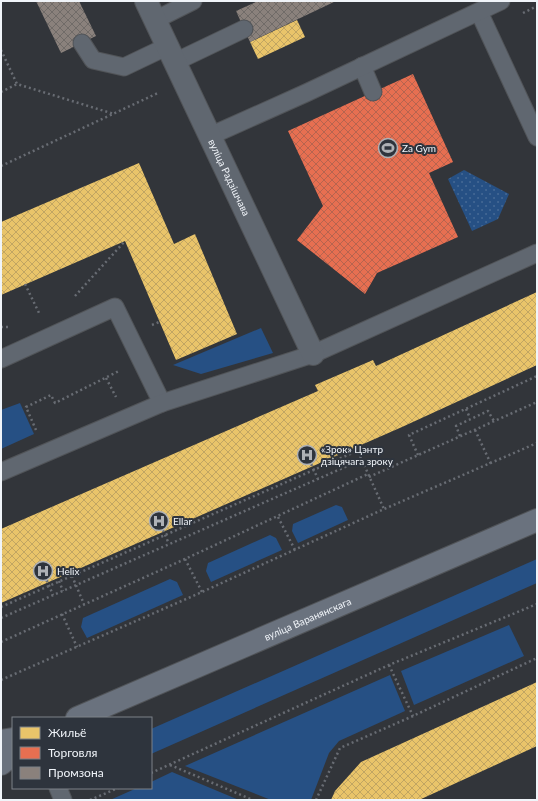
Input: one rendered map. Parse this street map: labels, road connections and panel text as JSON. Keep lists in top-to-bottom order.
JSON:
{
  "streets": {
    "main road": ["вуліца Варанянскага"],
    "street": ["вуліца Радзішчава"]
  },
  "places": {
    "sports": ["Za Gym"],
    "hospital": ["«Зрок» Цэнтр дзіцячага зроку", "Ellar", "Helix"]
  },
  "legend": ["Жильё", "Торговля", "Промзона"]
}
